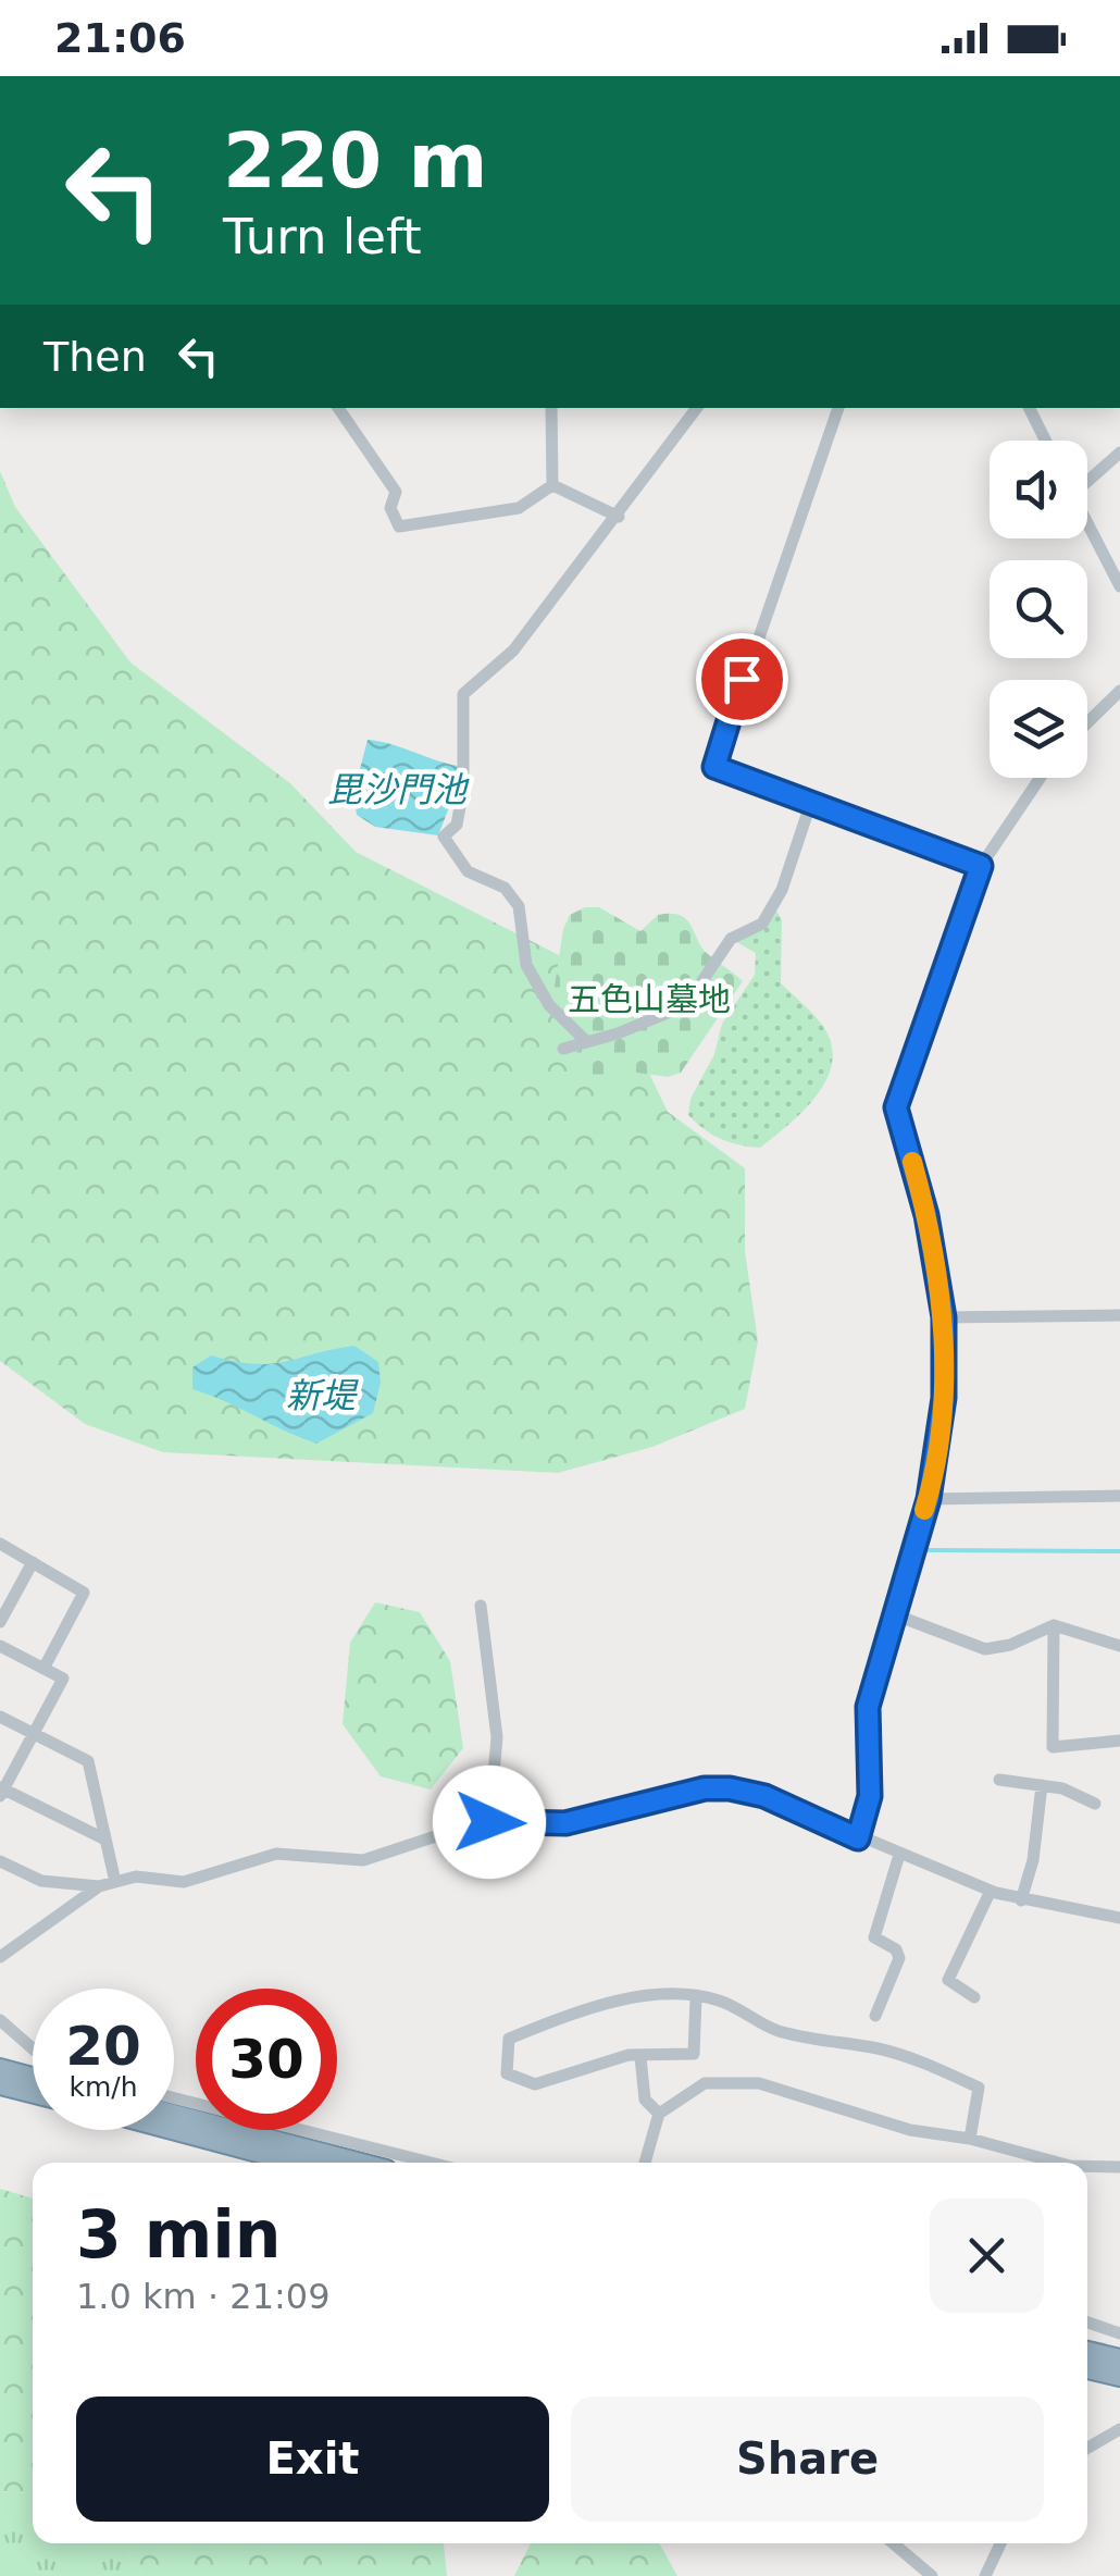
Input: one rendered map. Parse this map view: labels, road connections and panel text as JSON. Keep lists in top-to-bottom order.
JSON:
{
  "water": ["毘沙門池", "新堤"],
  "parks": ["五色山墓地"],
  "page": {
    "status": "21:06",
    "turn": ["220 m", "Turn left"],
    "then": "Then",
    "speed": "20 km/h",
    "limit": "30",
    "heading": ["3 min", "1.0 km · 21:09"],
    "buttons": ["Exit", "Share"]
  }
}
